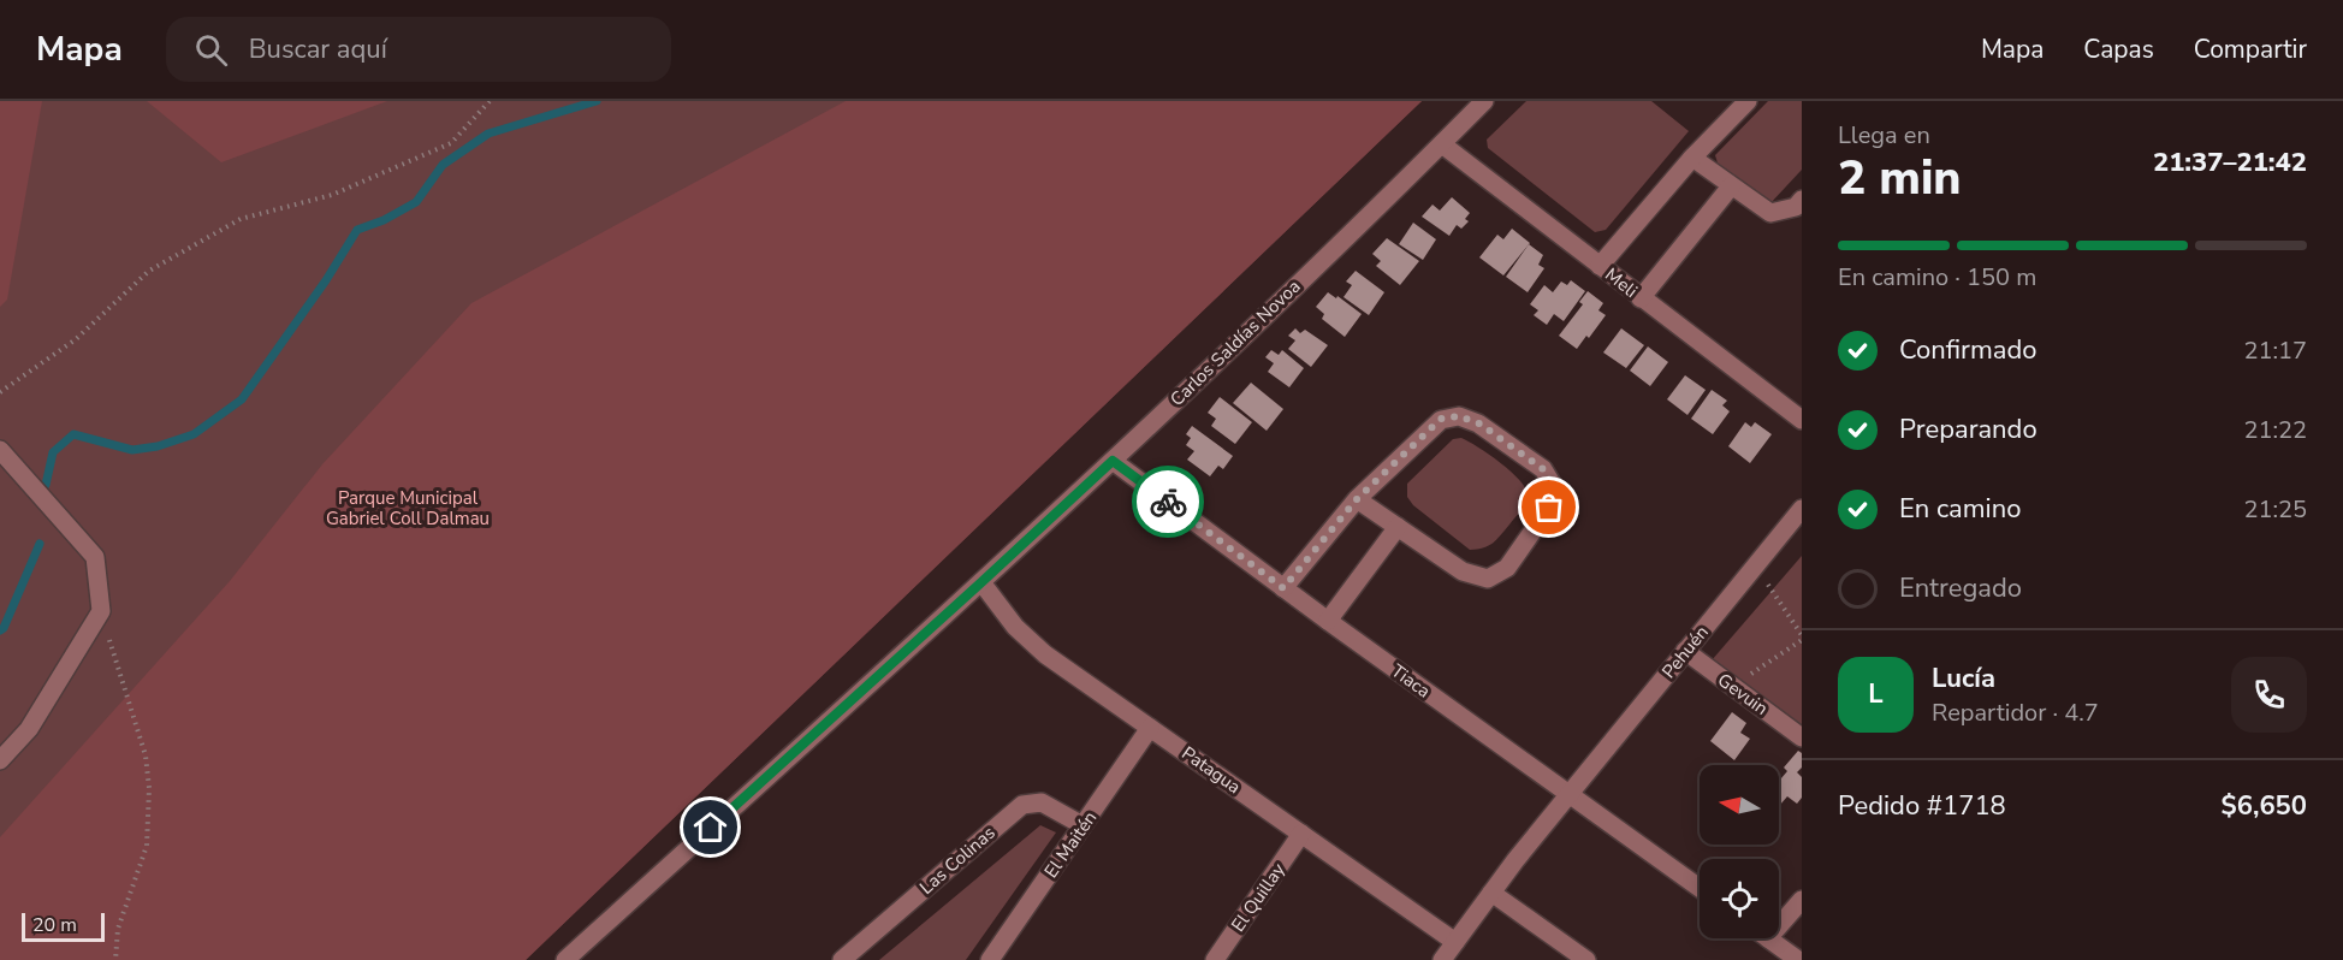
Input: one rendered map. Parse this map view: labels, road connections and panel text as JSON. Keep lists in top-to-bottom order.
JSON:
{
  "streets": {
    "street": [
      "Meli",
      "Carlos Saldías Novoa",
      "Pehuén",
      "Tiaca",
      "Gevuin",
      "Patagua",
      "El Maitén",
      "Las Colinas",
      "El Quillay"
    ]
  },
  "crossings": [
    ["Meli", "Carlos Saldías Novoa"],
    ["Carlos Saldías Novoa", "Tiaca"],
    ["Carlos Saldías Novoa", "Patagua"],
    ["Pehuén", "Tiaca"],
    ["Pehuén", "Gevuin"],
    ["Pehuén", "Patagua"],
    ["Patagua", "El Maitén"],
    ["Patagua", "El Quillay"],
    ["El Maitén", "Las Colinas"]
  ],
  "parks": ["Parque Municipal Gabriel Coll Dalmau"],
  "scale_bar": "20 m",
  "north": "left",
  "page": {
    "header": "Mapa",
    "search": "Buscar aquí",
    "nav": ["Mapa", "Capas", "Compartir"],
    "heading": ["2 min", "Llega en", "21:37–21:42"],
    "panel": [
      "Lucía",
      "Repartidor · 4.7",
      "Pedido #1718",
      "$6,650"
    ],
    "bar": "En camino · 150 m",
    "list": [
      ["Confirmado", "21:17"],
      ["Preparando", "21:22"],
      ["En camino", "21:25"],
      "Entregado"
    ],
    "round": "L",
    "scale": "20 m"
  }
}
